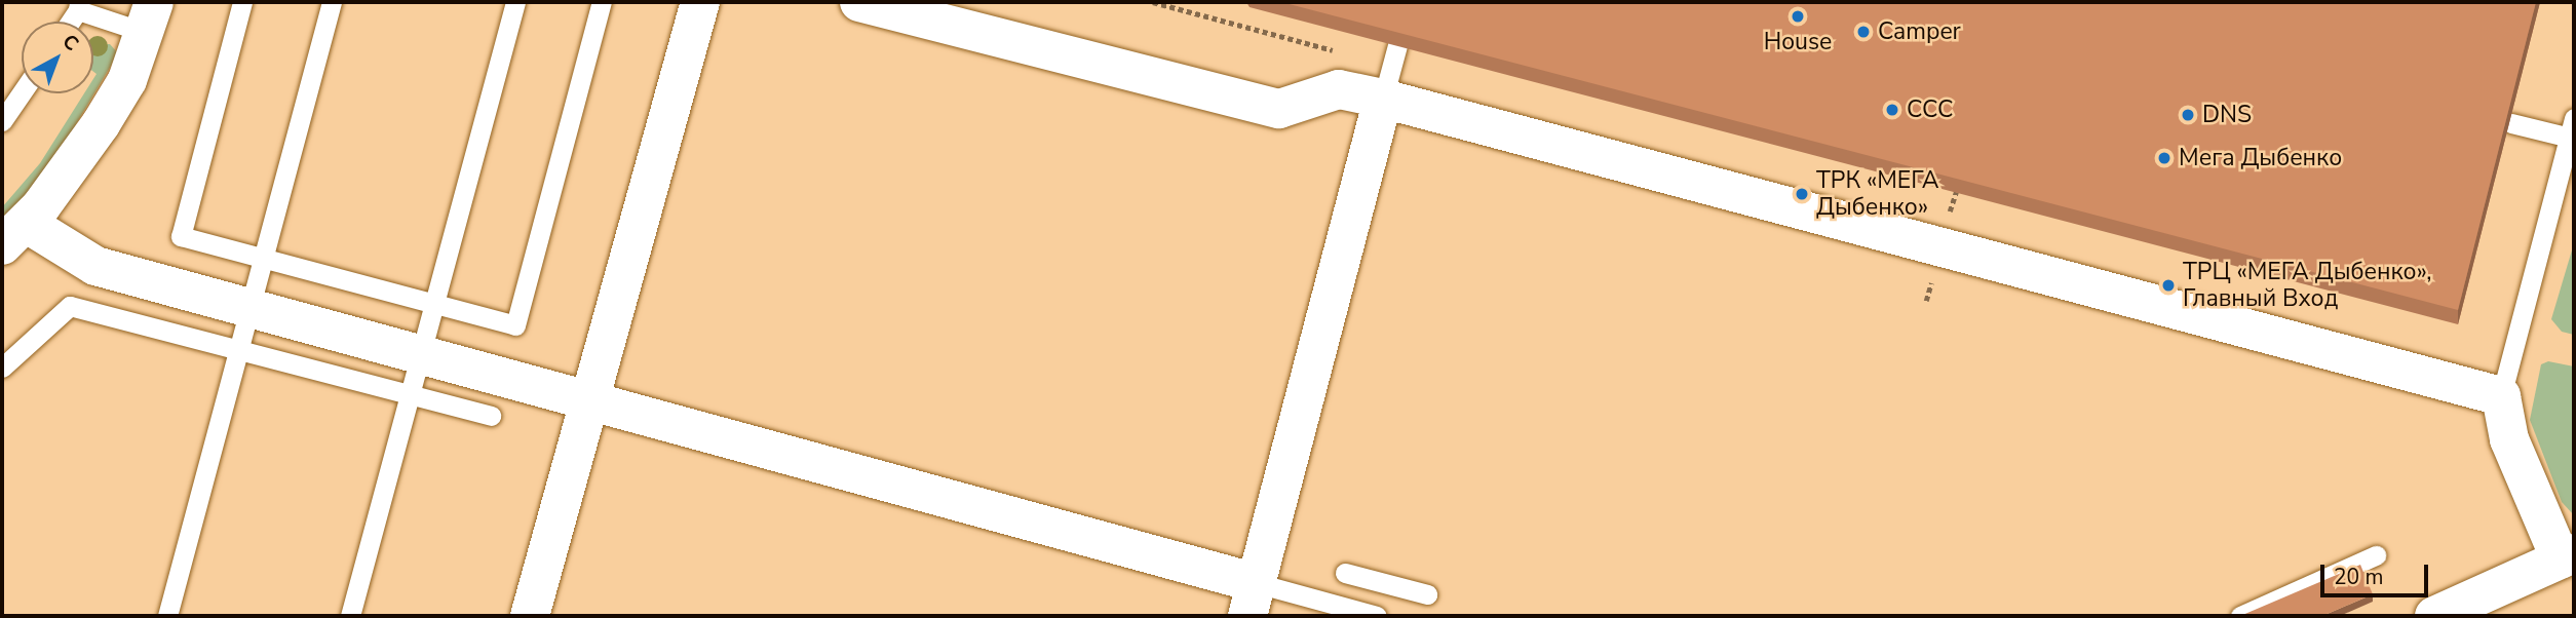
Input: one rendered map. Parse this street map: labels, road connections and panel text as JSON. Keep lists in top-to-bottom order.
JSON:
{
  "places": [
    "House",
    "Camper",
    "CCC",
    "DNS",
    "Мега Дыбенко",
    "ТРК «МЕГА Дыбенко»",
    "ТРЦ «МЕГА Дыбенко», Главный Вход"
  ],
  "scale_bar": "20 m",
  "north": "top right"
}
